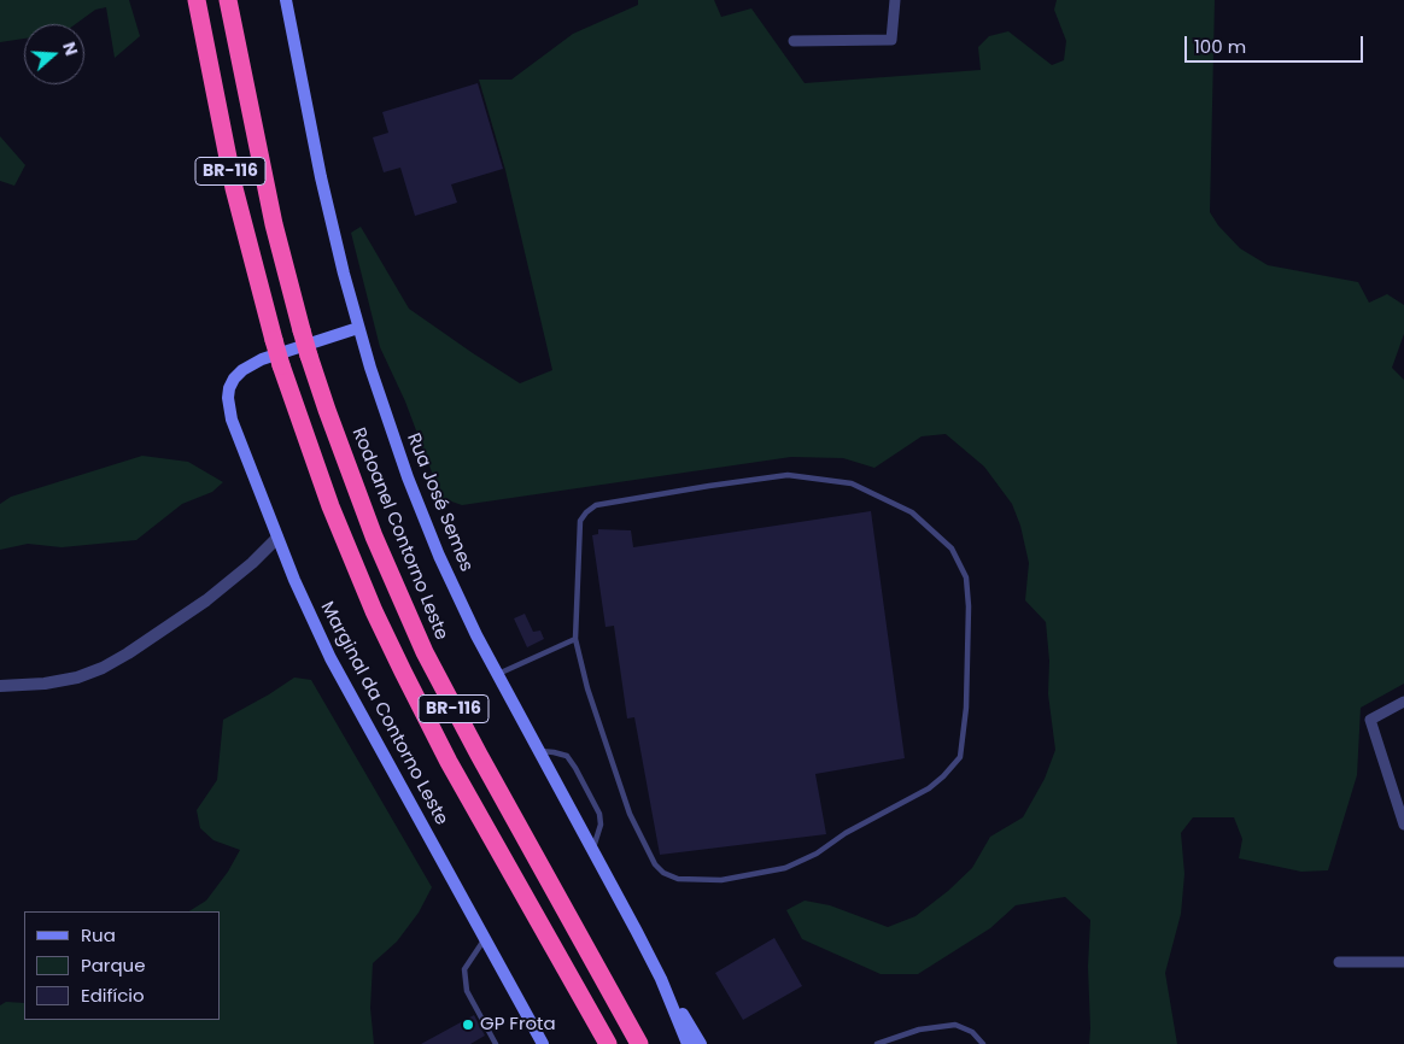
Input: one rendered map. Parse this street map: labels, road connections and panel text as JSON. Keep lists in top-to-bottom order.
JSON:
{
  "streets": {
    "highway": ["BR-116", "Rodoanel Contorno Leste"],
    "main road": ["Rua José Semes", "Marginal da Contorno Leste"]
  },
  "crossings": [
    ["Rua José Semes", "Marginal da Contorno Leste"]
  ],
  "places": ["GP Frota"],
  "legend": ["Rua", "Parque", "Edifício"],
  "scale_bar": "100 m",
  "north": "right"
}
